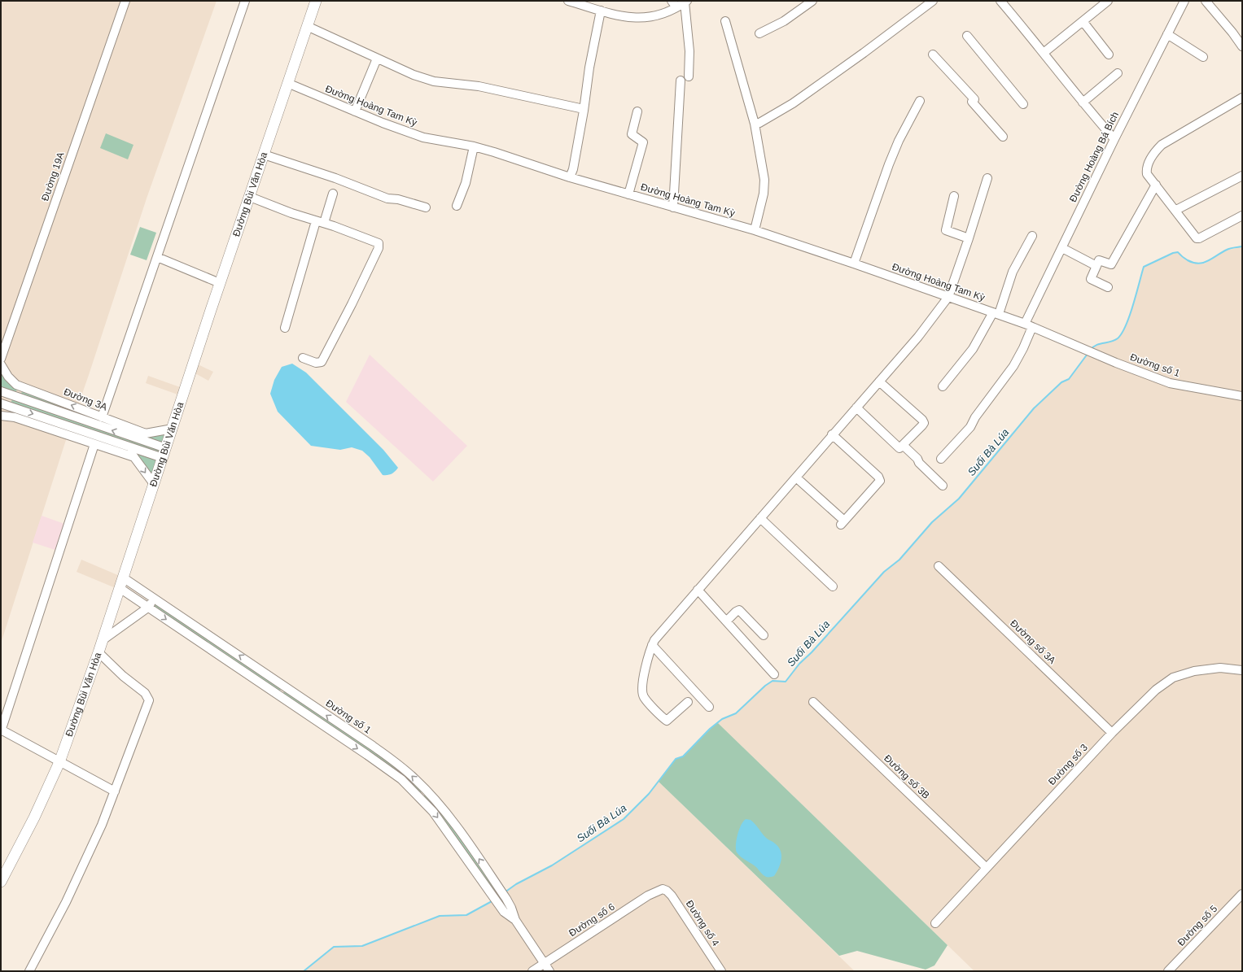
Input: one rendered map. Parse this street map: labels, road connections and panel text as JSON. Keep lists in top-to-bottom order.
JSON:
{
  "streets": {
    "main road": ["Đường Bùi Văn Hòa"],
    "street": [
      "Đường Hoàng Tam Kỳ",
      "Đường Hoàng Bá Bích",
      "Đường 19A",
      "Đường số 1",
      "Đường 3A",
      "Đường số 3A",
      "Đường số 3",
      "Đường số 3B",
      "Đường số 6",
      "Đường số 4",
      "Đường số 5"
    ]
  },
  "crossings": [
    ["Đường Hoàng Tam Kỳ", "Đường Hoàng Bá Bích"],
    ["Đường Hoàng Tam Kỳ", "Đường Bùi Văn Hòa"],
    ["Đường Hoàng Tam Kỳ", "Đường số 1"],
    ["Đường Bùi Văn Hòa", "Đường số 1"],
    ["Đường Bùi Văn Hòa", "Đường 3A"],
    ["Đường số 1", "Đường số 6"],
    ["Đường số 3A", "Đường số 3"],
    ["Đường số 3", "Đường số 3B"],
    ["Đường số 6", "Đường số 4"]
  ],
  "water": ["Suối Bà Lúa"]
}
